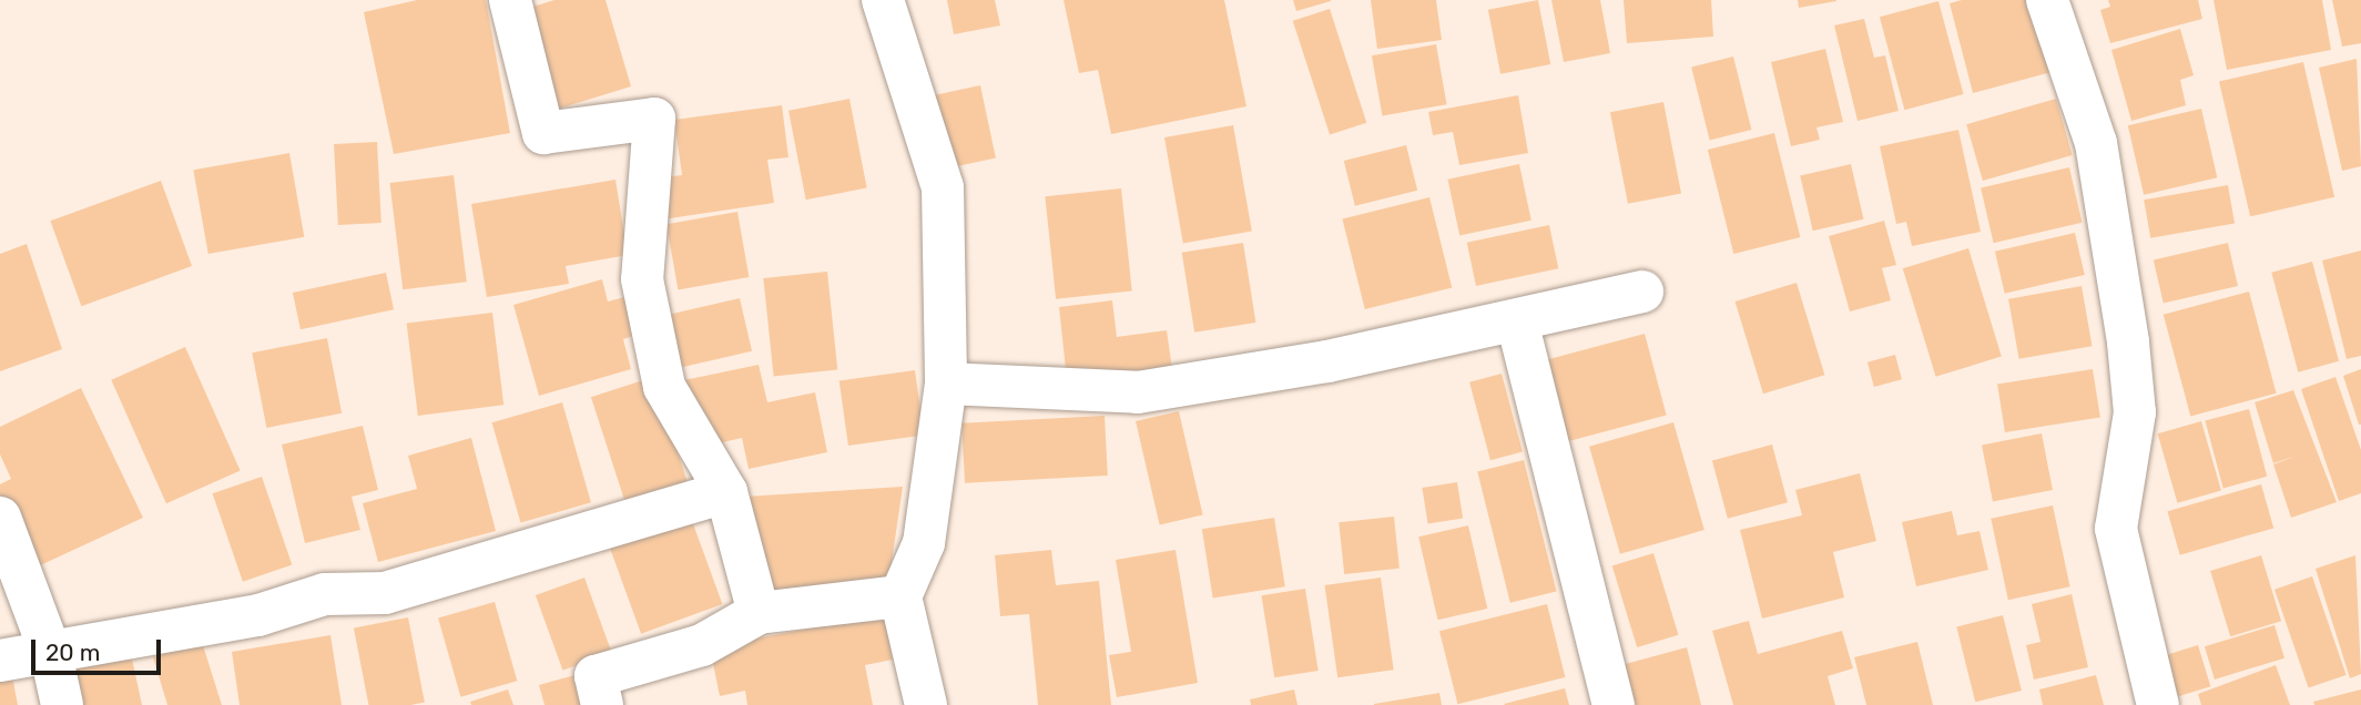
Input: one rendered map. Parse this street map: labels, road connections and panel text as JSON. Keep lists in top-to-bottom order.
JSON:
{
  "scale_bar": "20 m"
}
